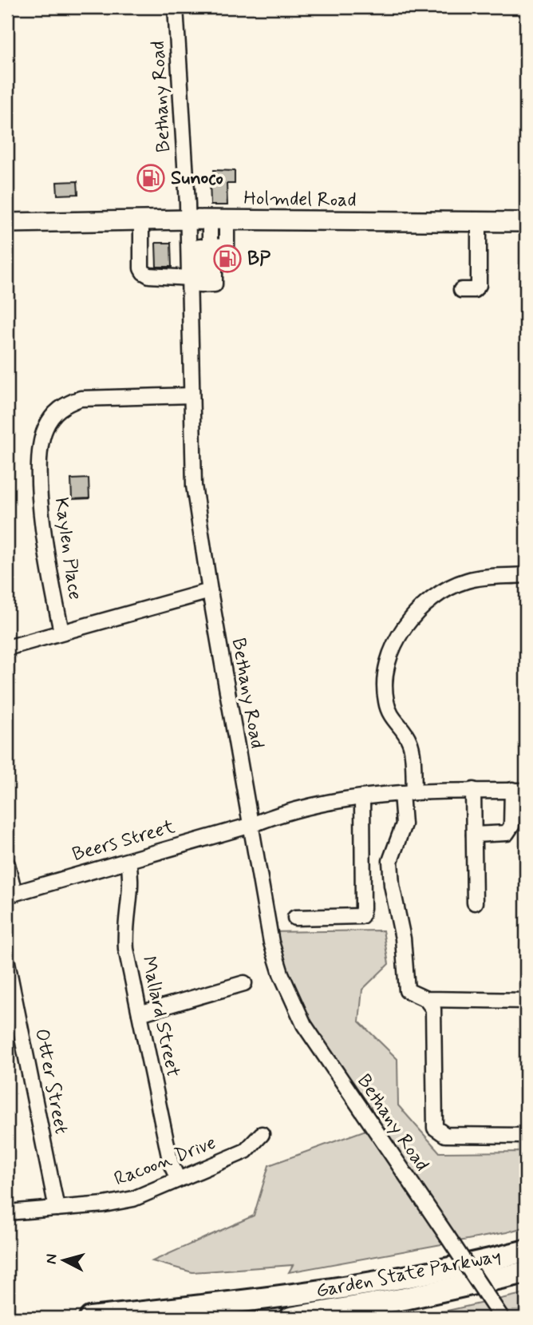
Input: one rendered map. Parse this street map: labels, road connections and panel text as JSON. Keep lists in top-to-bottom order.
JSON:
{
  "streets": {
    "highway": ["Garden State Parkway"],
    "main road": ["Holmdel Road"],
    "street": [
      "Bethany Road",
      "Kaylen Place",
      "Beers Street",
      "Mallard Street",
      "Otter Street",
      "Racoon Drive"
    ]
  },
  "crossings": [
    ["Bethany Road", "Holmdel Road"],
    ["Bethany Road", "Kaylen Place"],
    ["Bethany Road", "Beers Street"],
    ["Beers Street", "Mallard Street"],
    ["Mallard Street", "Racoon Drive"],
    ["Otter Street", "Racoon Drive"]
  ],
  "places": {
    "fuel station": ["Sunoco", "BP"]
  },
  "north": "left"
}
